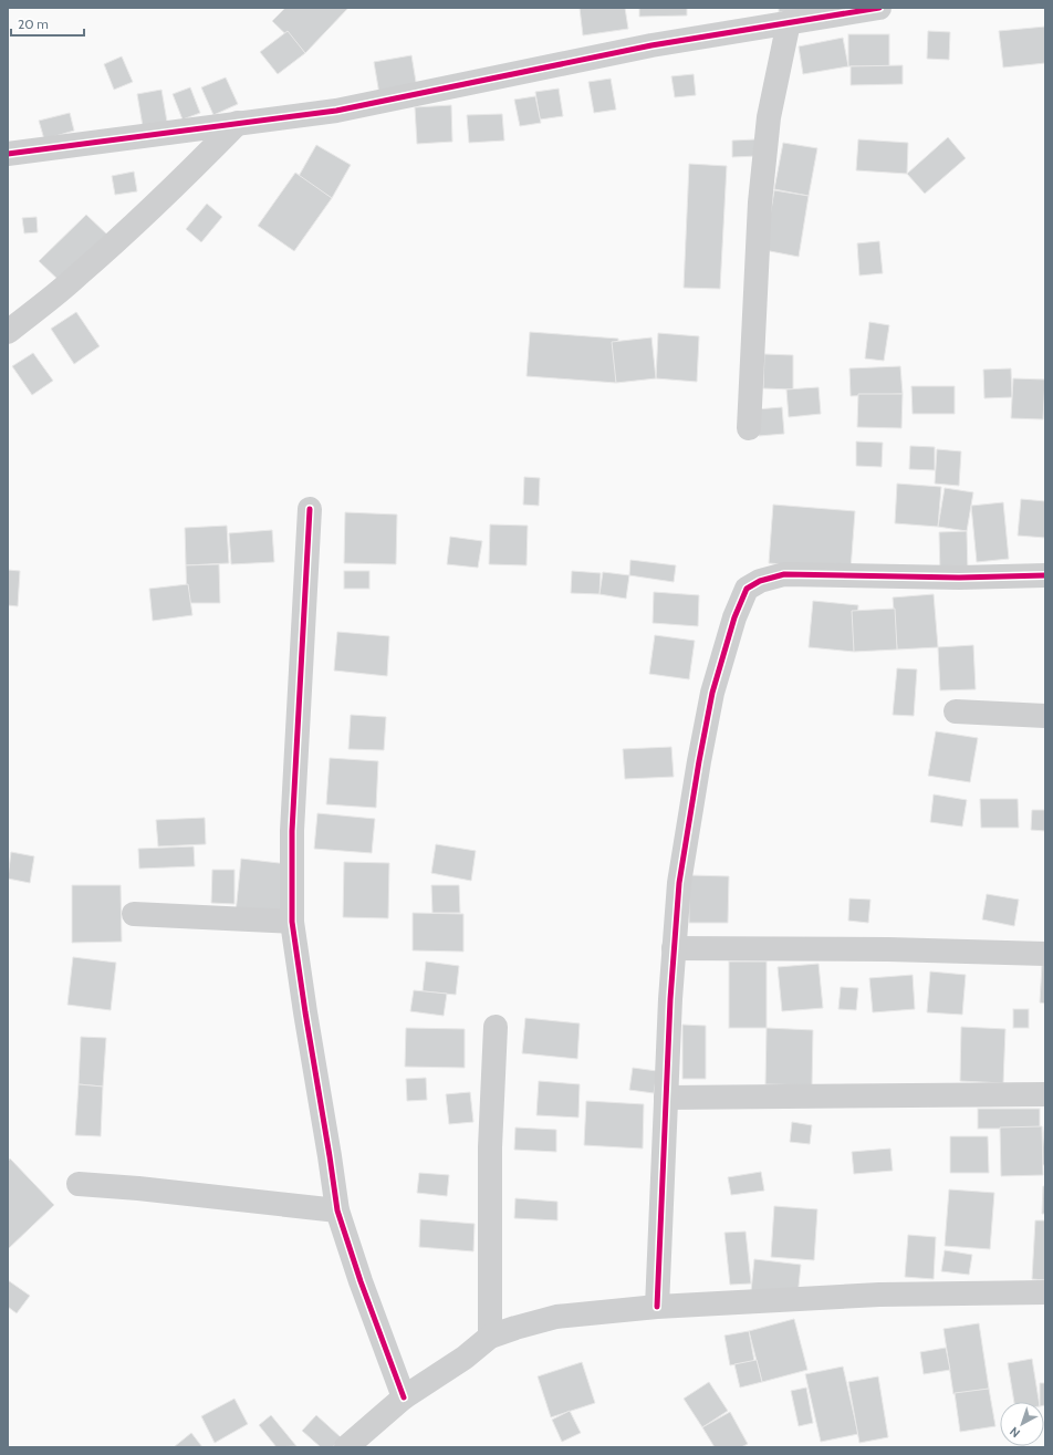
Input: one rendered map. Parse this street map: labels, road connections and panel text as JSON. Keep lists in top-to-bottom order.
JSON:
{
  "scale_bar": "20 m",
  "north": "bottom left"
}
